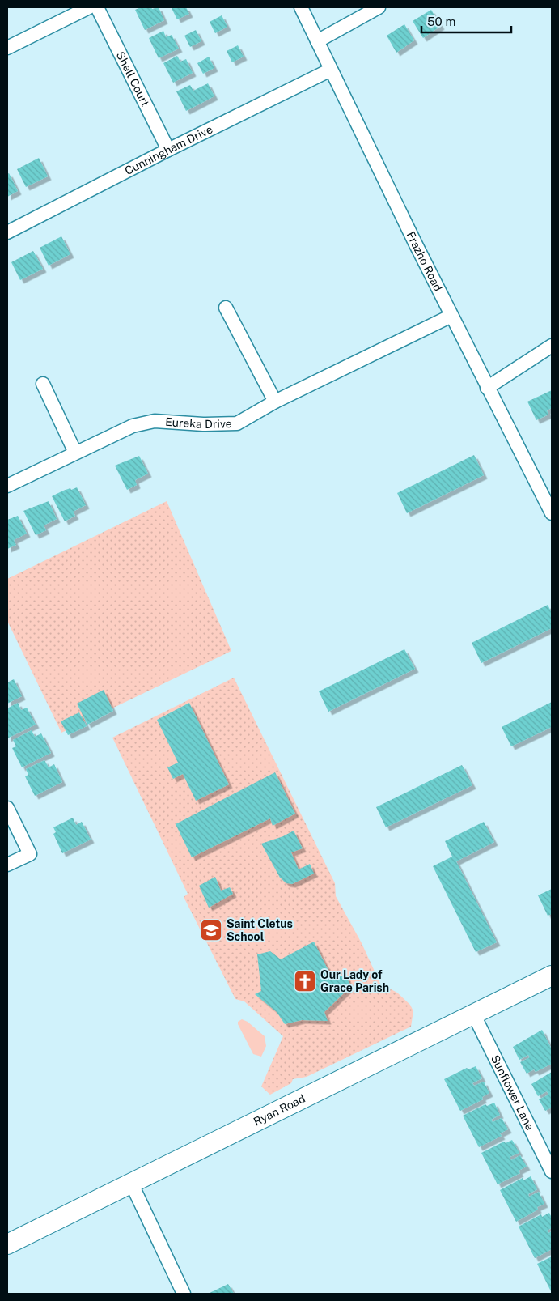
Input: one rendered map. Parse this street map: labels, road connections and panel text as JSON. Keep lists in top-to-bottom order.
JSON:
{
  "streets": {
    "main road": ["Ryan Road"],
    "street": [
      "Shell Court",
      "Cunningham Drive",
      "Frazho Road",
      "Eureka Drive",
      "Sunflower Lane"
    ]
  },
  "crossings": [
    ["Shell Court", "Cunningham Drive"],
    ["Cunningham Drive", "Frazho Road"],
    ["Frazho Road", "Eureka Drive"],
    ["Sunflower Lane", "Ryan Road"]
  ],
  "places": {
    "school or university": ["Saint Cletus School"],
    "church": ["Our Lady of Grace Parish"]
  },
  "scale_bar": "50 m"
}
